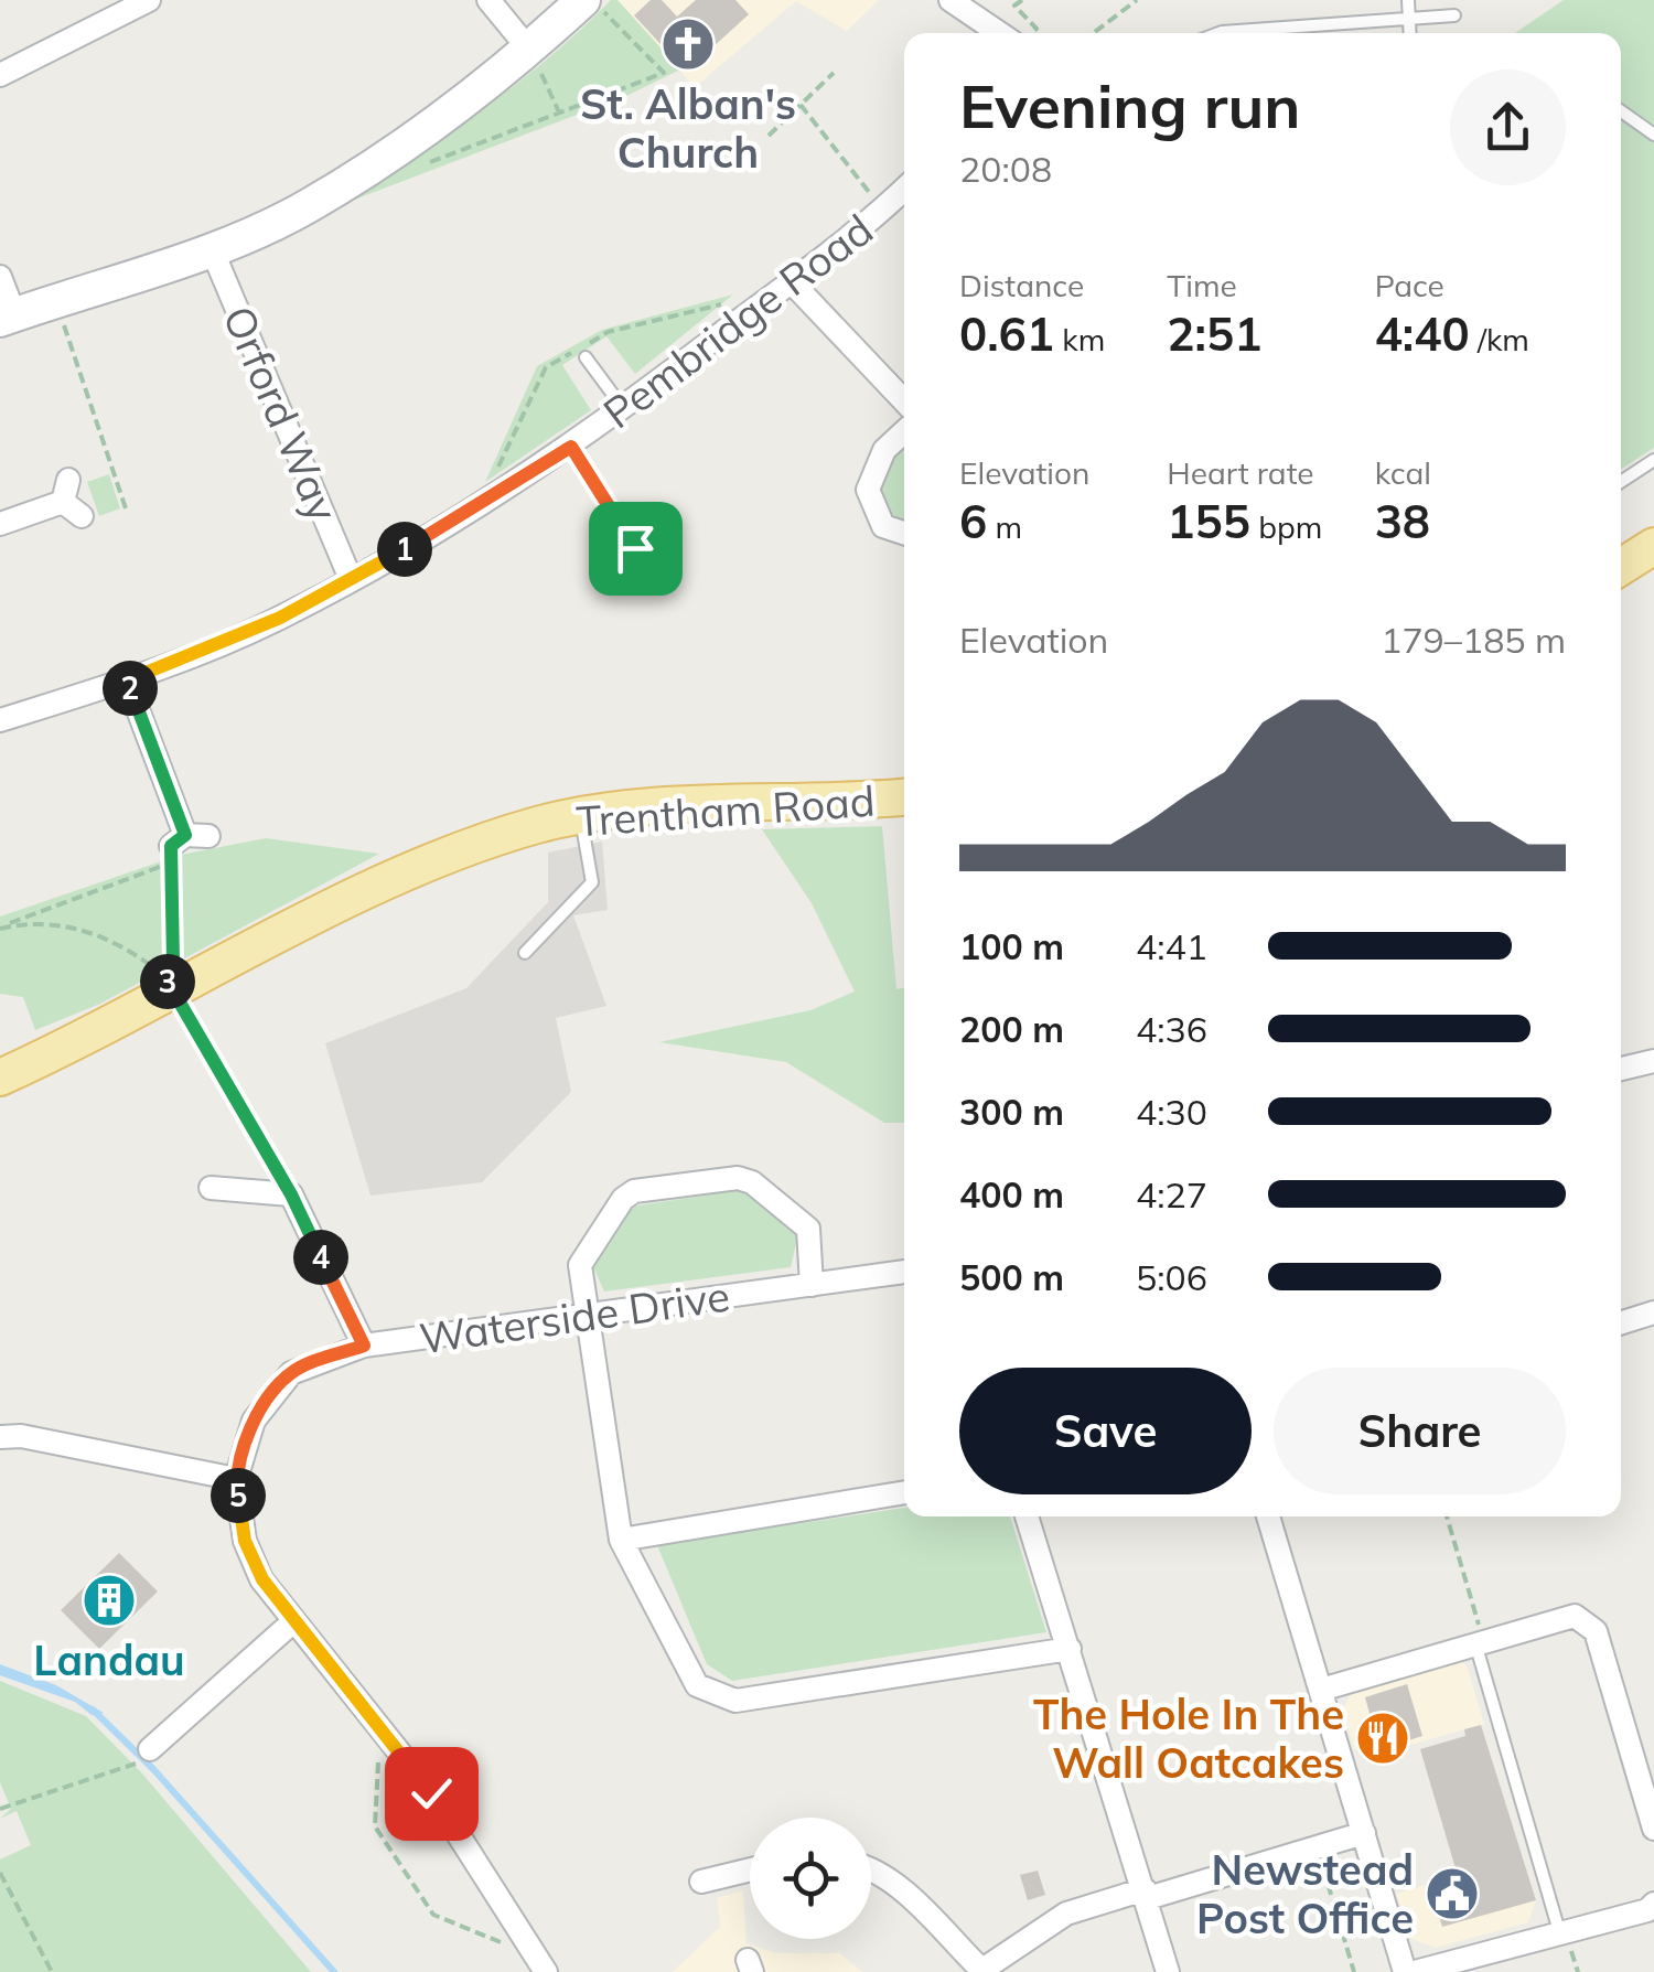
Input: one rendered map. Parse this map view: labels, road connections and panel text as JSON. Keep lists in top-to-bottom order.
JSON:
{
  "streets": {
    "main road": ["Trentham Road"],
    "street": ["Pembridge Road", "Orford Way", "Waterside Drive"]
  },
  "crossings": [
    ["Pembridge Road", "Orford Way"]
  ],
  "places": {
    "church": ["St. Alban's Church"],
    "building": ["Landau"],
    "restaurant": ["The Hole In The Wall Oatcakes"],
    "public building": ["Newstead Post Office"]
  },
  "page": {
    "heading": ["Evening run", "20:08"],
    "stats": [
      ["Distance", "0.61 km"],
      ["Time", "2:51"],
      ["Pace", "4:40 /km"],
      ["Elevation", "6 m"],
      ["Heart rate", "155 bpm"],
      ["kcal", "38"]
    ],
    "pins": [
      "1",
      "2",
      "3",
      "4",
      "5"
    ],
    "chart": ["Elevation", "179–185 m"],
    "list": [
      {
        "name": "100 m",
        "note": "4:41"
      },
      {
        "name": "200 m",
        "note": "4:36"
      },
      {
        "name": "300 m",
        "note": "4:30"
      },
      {
        "name": "400 m",
        "note": "4:27"
      },
      {
        "name": "500 m",
        "note": "5:06"
      }
    ],
    "buttons": ["Save", "Share"]
  }
}
